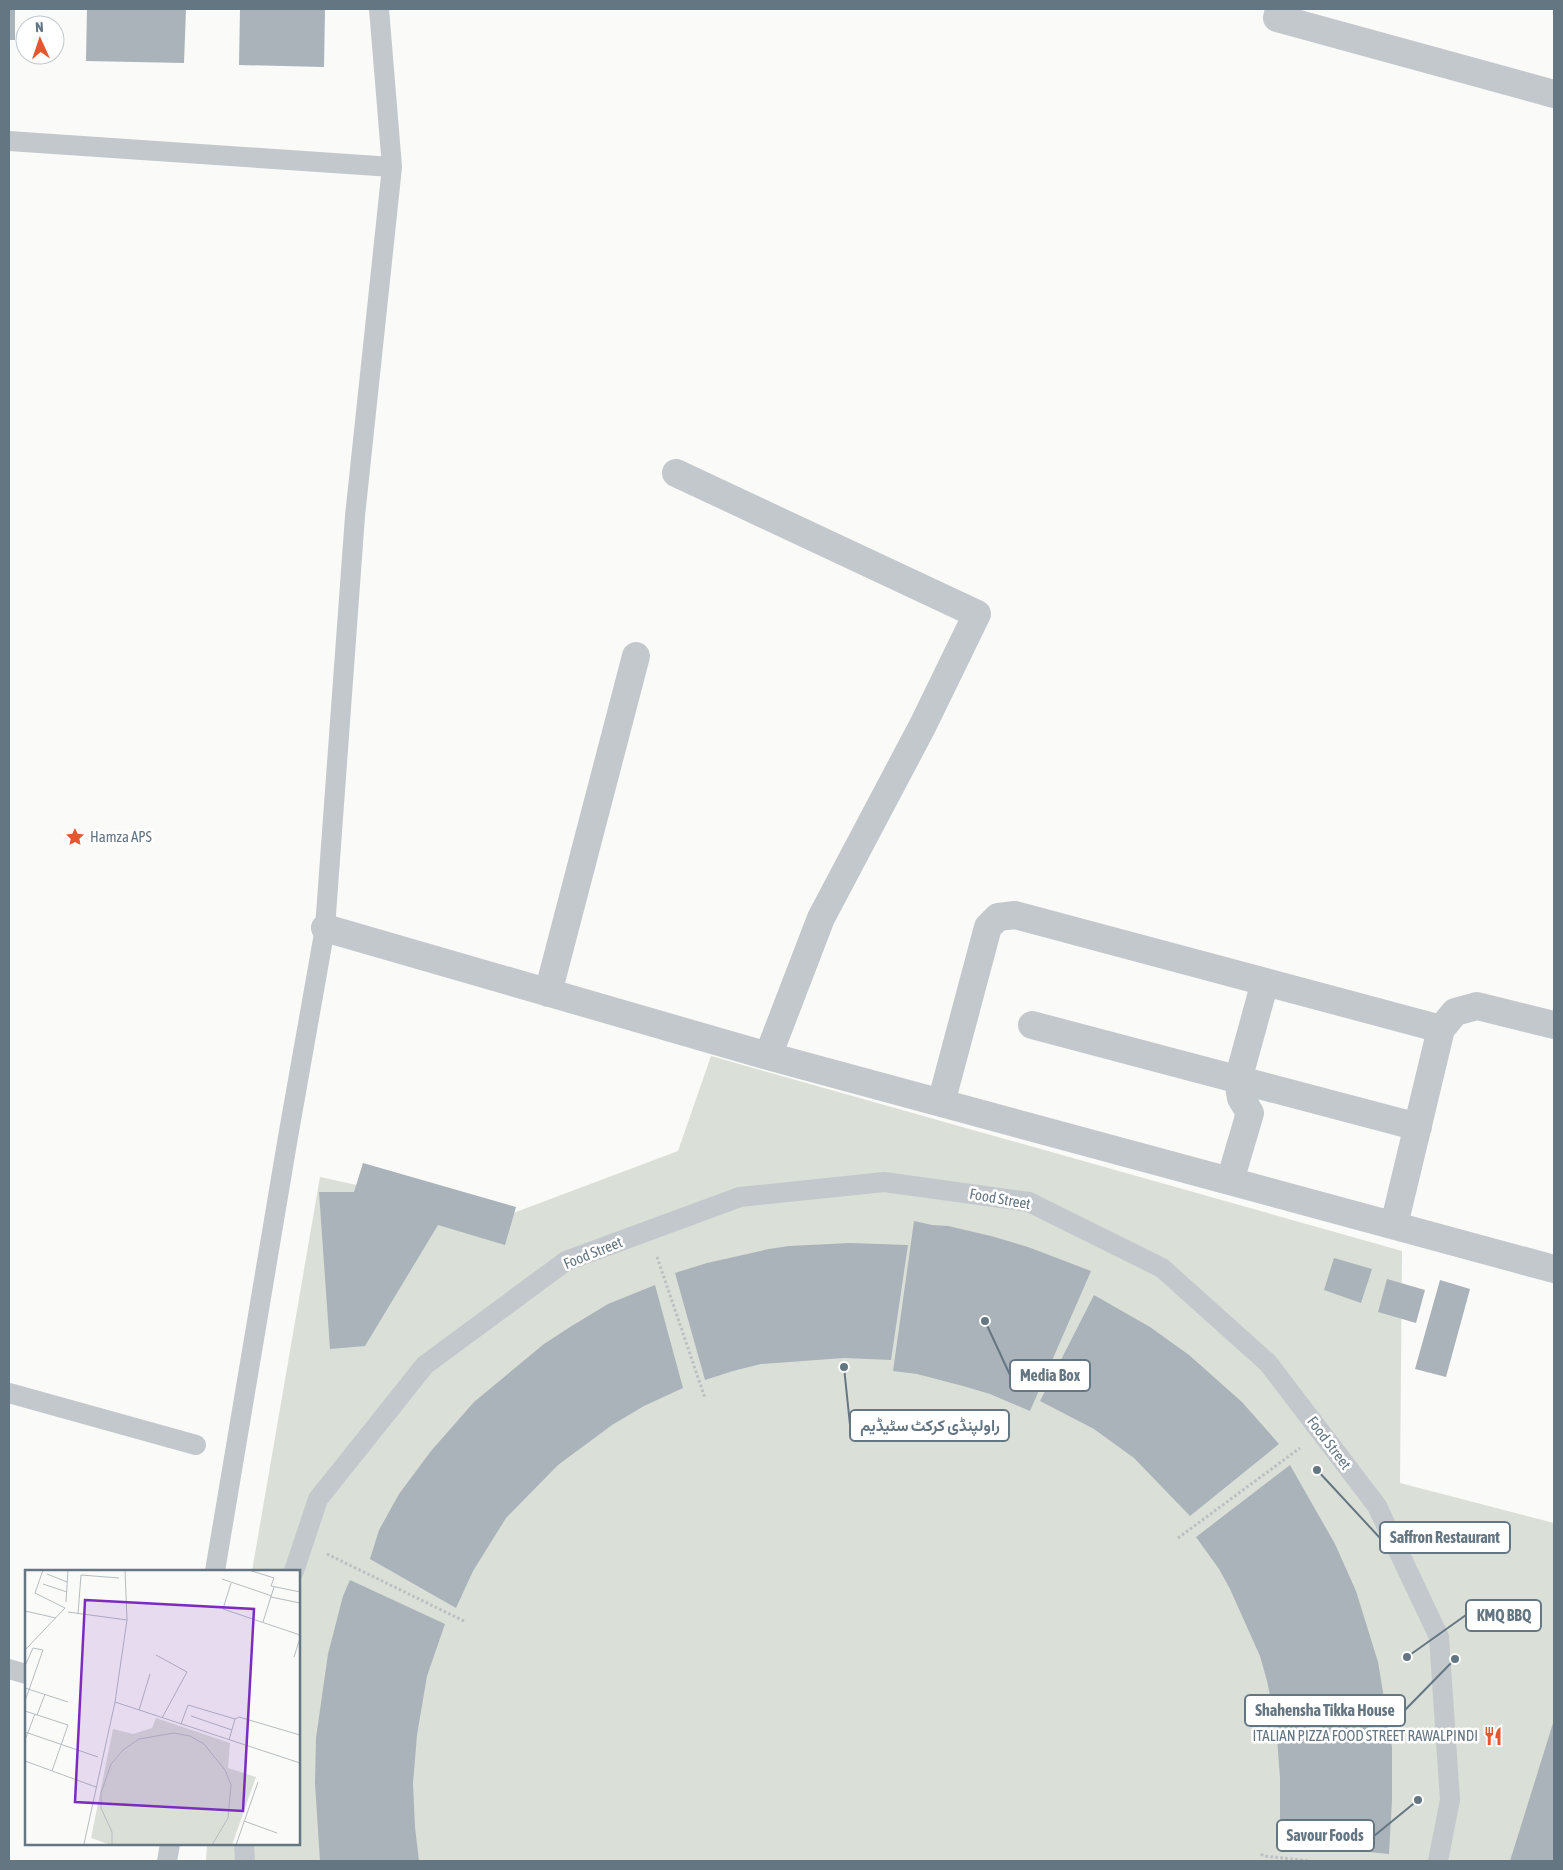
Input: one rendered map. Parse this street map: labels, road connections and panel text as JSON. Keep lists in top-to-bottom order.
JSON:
{
  "streets": {
    "lane": ["Food Street"]
  },
  "places": {
    "place": ["Hamza APS"],
    "other": [
      "Media Box",
      "راولپنڈی کرکٹ سٹیڈیم",
      "Saffron Restaurant",
      "KMQ BBQ",
      "Shahensha Tikka House",
      "Savour Foods"
    ],
    "restaurant": ["ITALIAN PIZZA FOOD STREET RAWALPINDI"]
  },
  "north": "top"
}
